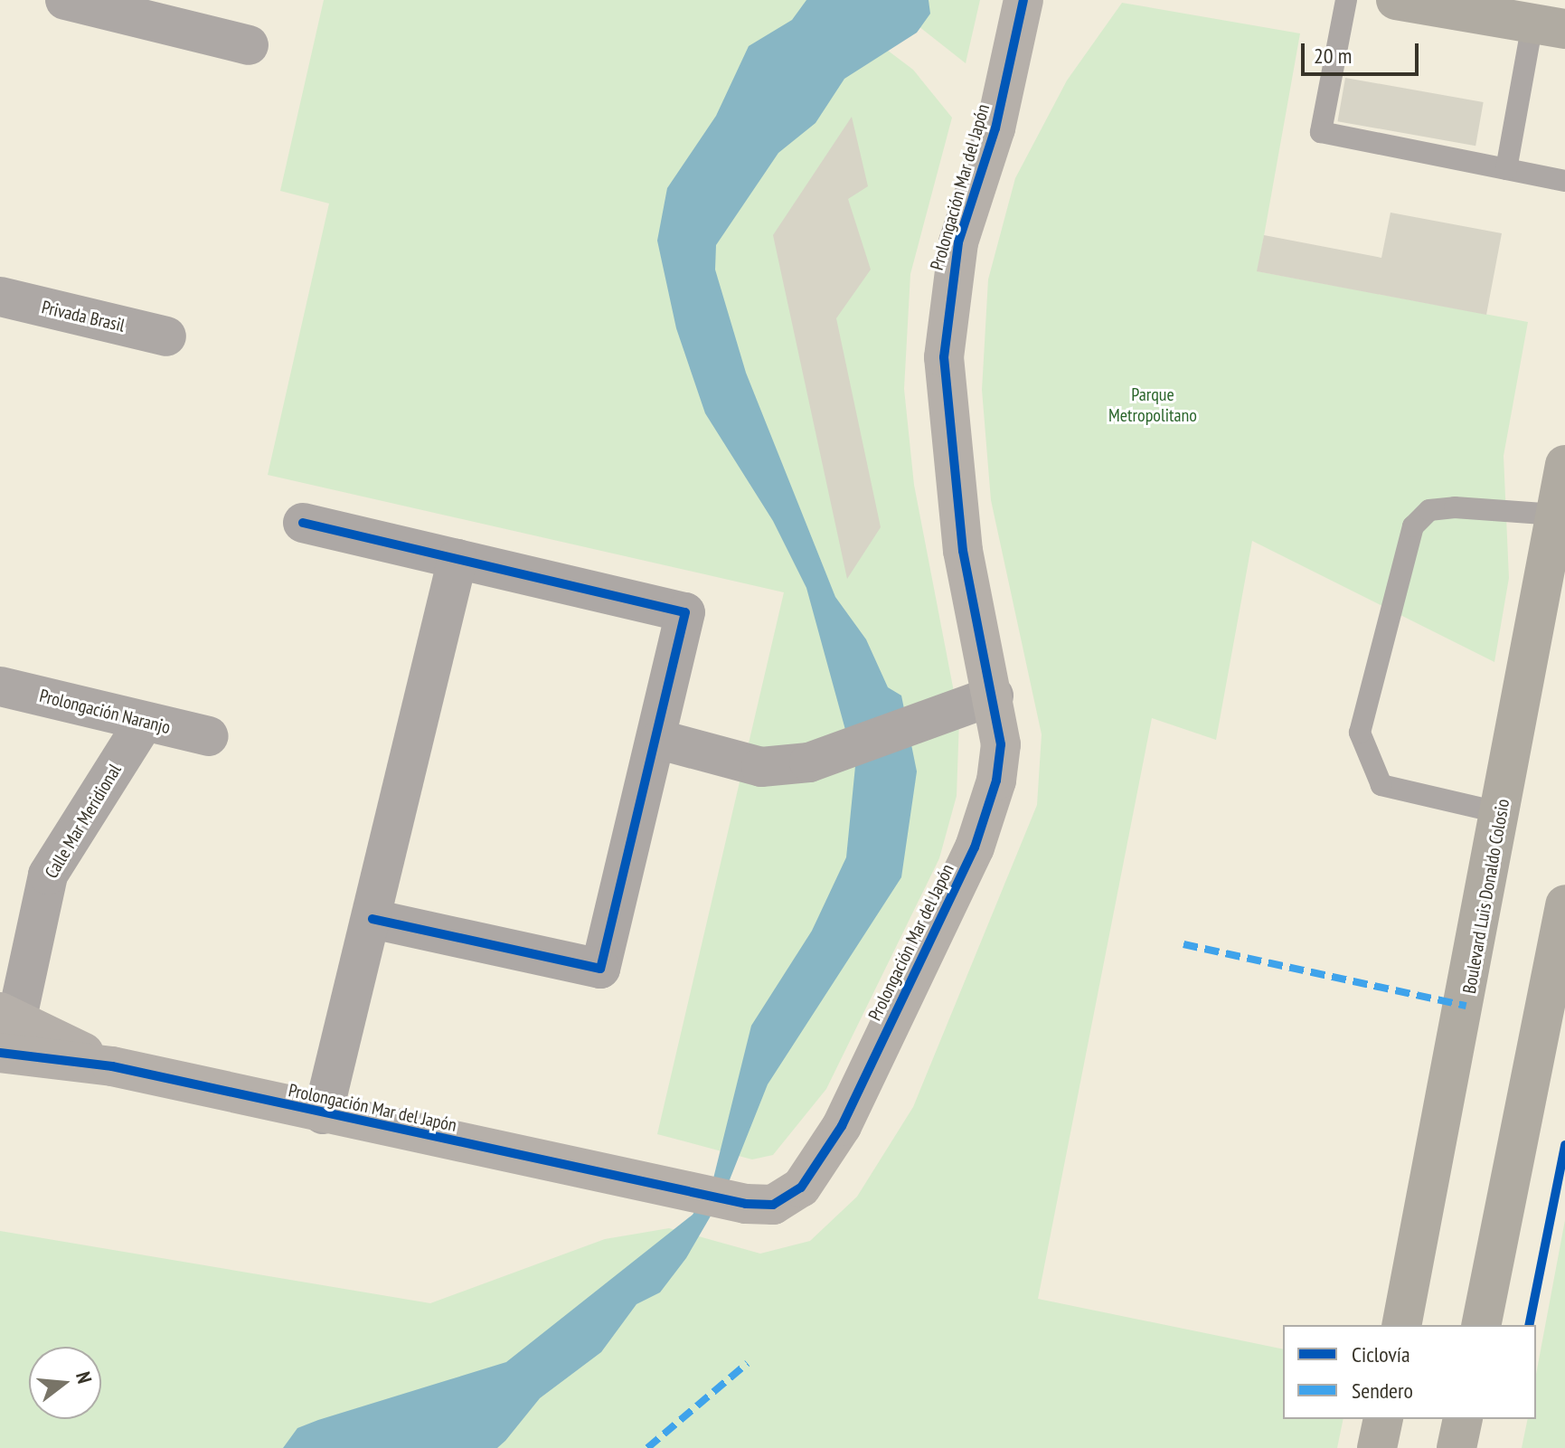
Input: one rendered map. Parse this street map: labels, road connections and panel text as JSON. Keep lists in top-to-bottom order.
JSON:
{
  "streets": {
    "main road": ["Boulevard Luis Donaldo Colosio"],
    "street": [
      "Prolongación Mar del Japón",
      "Privada Brasil",
      "Prolongación Naranjo",
      "Calle Mar Meridional"
    ]
  },
  "crossings": [
    ["Prolongación Mar del Japón", "Calle Mar Meridional"],
    ["Prolongación Naranjo", "Calle Mar Meridional"]
  ],
  "parks": ["Parque Metropolitano"],
  "legend": ["Ciclovía", "Sendero"],
  "scale_bar": "20 m",
  "north": "right"
}
